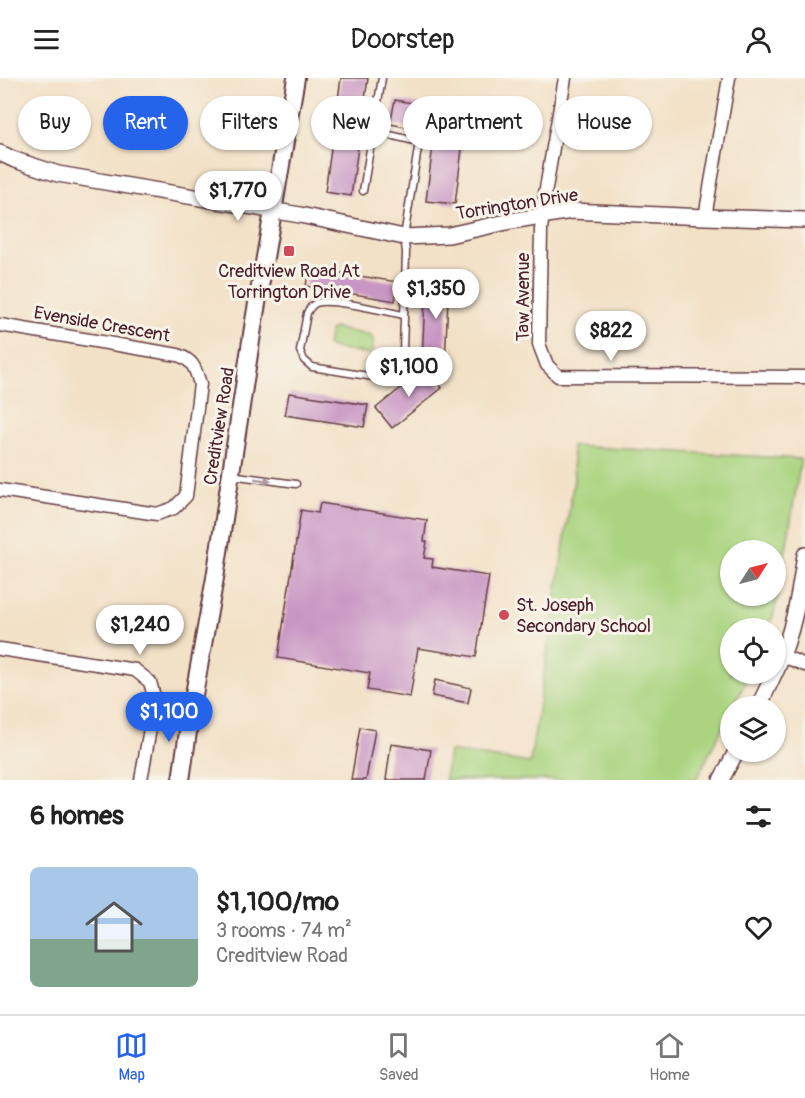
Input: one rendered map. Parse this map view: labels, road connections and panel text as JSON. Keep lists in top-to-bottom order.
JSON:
{
  "streets": {
    "main road": ["Creditview Road"],
    "street": ["Torrington Drive", "Taw Avenue", "Evenside Crescent"]
  },
  "crossings": [
    ["Torrington Drive", "Taw Avenue"],
    ["Torrington Drive", "Creditview Road"]
  ],
  "places": {
    "transit": ["Creditview Road At Torrington Drive"],
    "other": ["St. Joseph Secondary School"]
  },
  "north": "top right",
  "page": {
    "header": "Doorstep",
    "chip": [
      "Buy",
      "Rent",
      "Filters",
      "New",
      "Apartment",
      "House"
    ],
    "price": [
      "$1,770",
      "$1,350",
      "$822",
      "$1,100",
      "$1,240",
      "$1,100"
    ],
    "heading": "6 homes",
    "list": [
      {
        "name": "$1,100/mo",
        "note": "3 rooms · 74 m² · Creditview Road"
      }
    ],
    "tabs": ["Map", "Saved", "Home"]
  }
}
